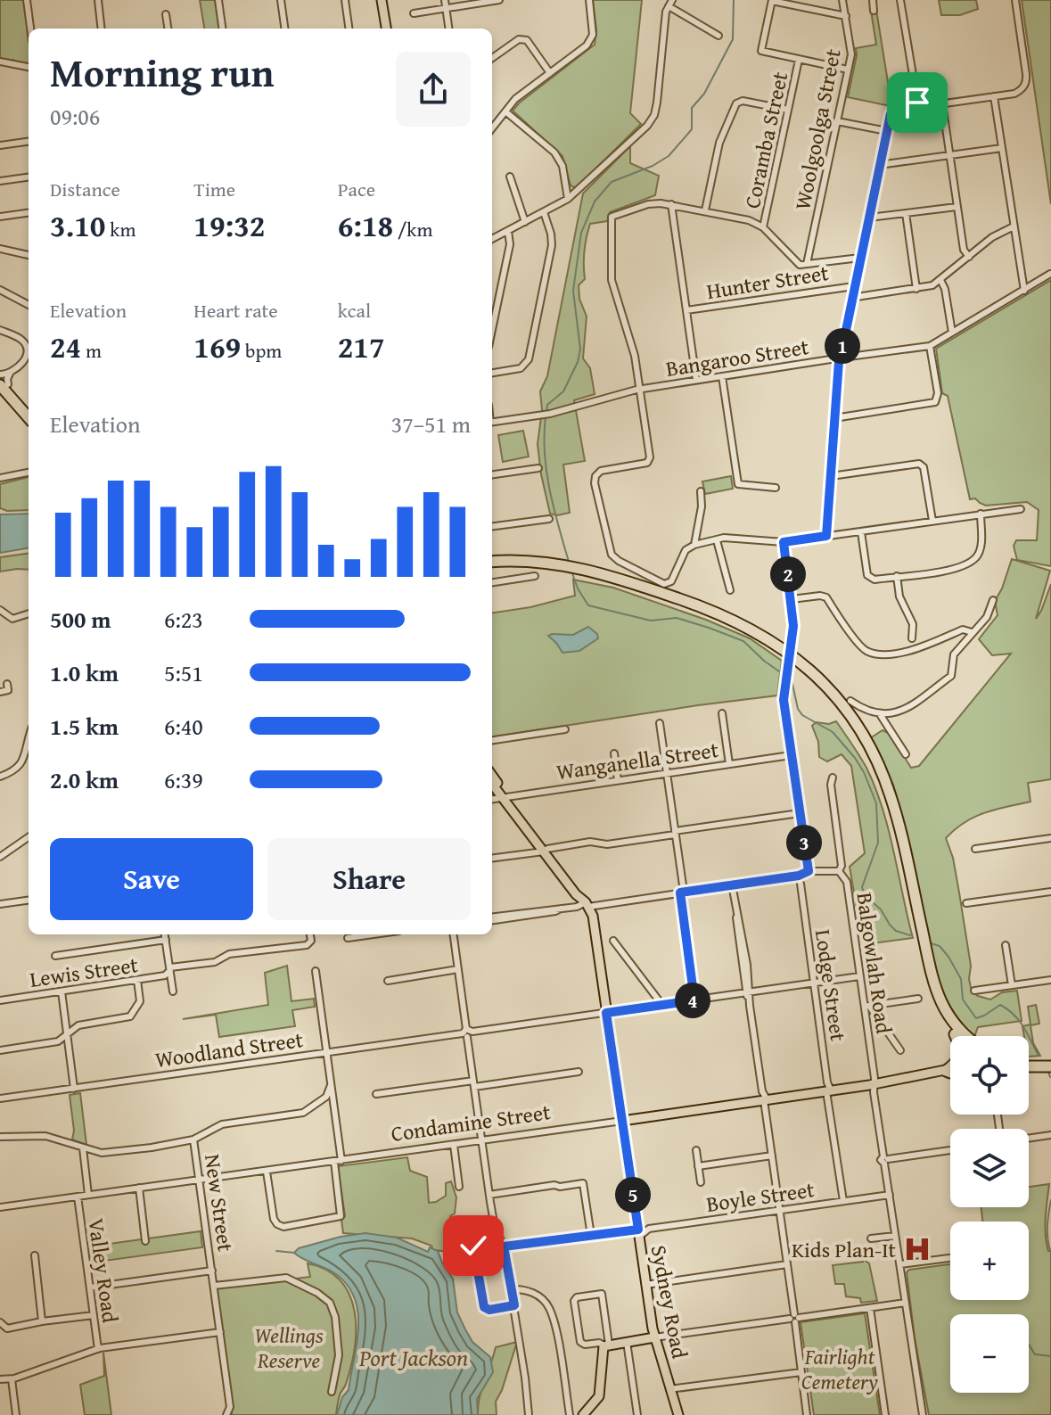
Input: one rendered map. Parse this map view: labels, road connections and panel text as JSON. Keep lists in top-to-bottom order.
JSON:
{
  "streets": {
    "main road": ["Condamine Street", "Sydney Road"],
    "street": [
      "Woolgoolga Street",
      "Coramba Street",
      "Hunter Street",
      "Bangaroo Street",
      "Wanganella Street",
      "Balgowlah Road",
      "Lewis Street",
      "Lodge Street",
      "Woodland Street",
      "Boyle Street",
      "New Street",
      "Valley Road"
    ]
  },
  "crossings": [
    ["Wanganella Street", "Sydney Road"],
    ["Balgowlah Road", "Woodland Street"],
    ["Balgowlah Road", "Condamine Street"],
    ["Balgowlah Road", "Boyle Street"],
    ["Lodge Street", "Woodland Street"],
    ["Lodge Street", "Condamine Street"],
    ["Lodge Street", "Boyle Street"],
    ["Woodland Street", "Sydney Road"],
    ["Condamine Street", "New Street"],
    ["Condamine Street", "Valley Road"],
    ["Condamine Street", "Sydney Road"],
    ["Boyle Street", "Sydney Road"]
  ],
  "water": ["Port Jackson"],
  "parks": ["Wellings Reserve", "Fairlight Cemetery"],
  "places": {
    "hospital": ["Kids Plan-It"]
  },
  "page": {
    "heading": ["Morning run", "09:06"],
    "stats": [
      ["Distance", "3.10 km"],
      ["Time", "19:32"],
      ["Pace", "6:18 /km"],
      ["Elevation", "24 m"],
      ["Heart rate", "169 bpm"],
      ["kcal", "217"]
    ],
    "pins": [
      "1",
      "2",
      "3",
      "4",
      "5"
    ],
    "chart": ["Elevation", "37–51 m"],
    "list": [
      {
        "name": "500 m",
        "note": "6:23"
      },
      {
        "name": "1.0 km",
        "note": "5:51"
      },
      {
        "name": "1.5 km",
        "note": "6:40"
      },
      {
        "name": "2.0 km",
        "note": "6:39"
      }
    ],
    "buttons": ["Save", "Share"],
    "map_buttons": ["+", "−"]
  }
}
